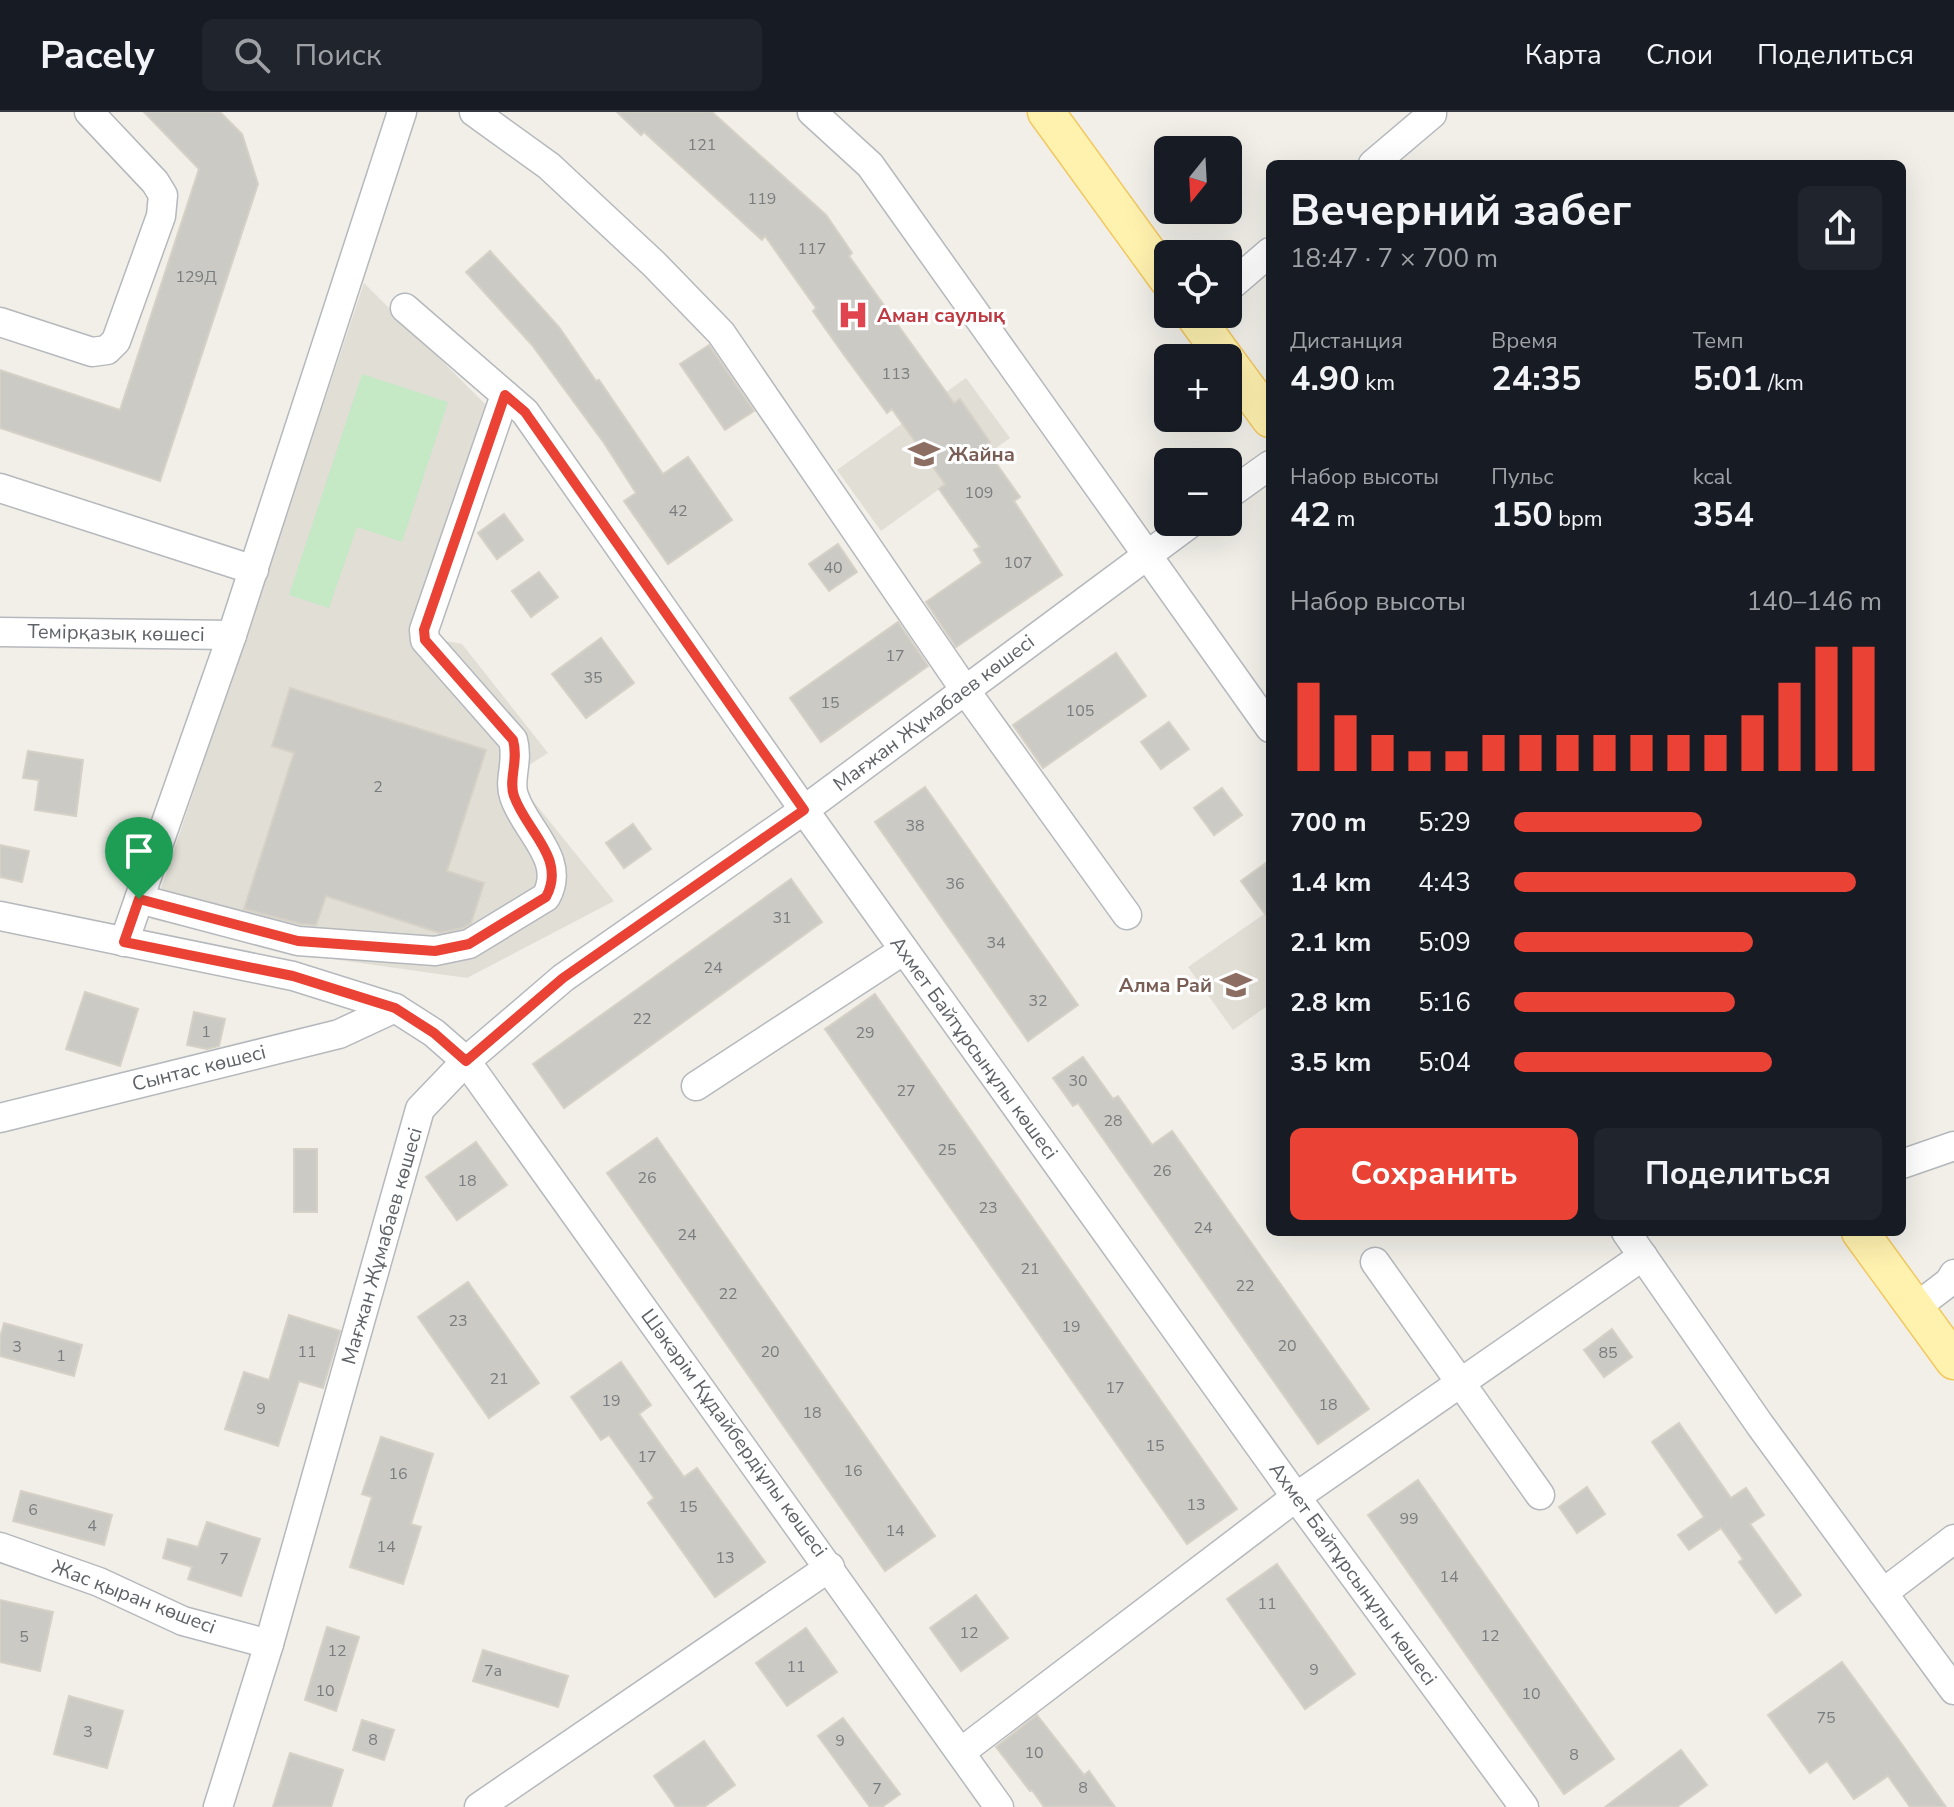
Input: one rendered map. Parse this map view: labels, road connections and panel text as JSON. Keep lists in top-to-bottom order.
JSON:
{
  "streets": {
    "street": [
      "Темірқазық көшесі",
      "Мағжан Жұмабаев көшесі",
      "Ахмет Байтұрсынұлы көшесі",
      "Сынтас көшесі",
      "Шәкәрім Құдайбердіұлы көшесі",
      "Жас қыран көшесі"
    ]
  },
  "crossings": [
    ["Мағжан Жұмабаев көшесі", "Ахмет Байтұрсынұлы көшесі"],
    ["Мағжан Жұмабаев көшесі", "Шәкәрім Құдайбердіұлы көшесі"],
    ["Мағжан Жұмабаев көшесі", "Жас қыран көшесі"],
    ["Сынтас көшесі", "Шәкәрім Құдайбердіұлы көшесі"]
  ],
  "places": {
    "hospital": ["Аман саулық"],
    "school or university": ["Жайна", "Алма Рай"]
  },
  "house_numbers": [
    "121",
    "119",
    "117",
    "129Д",
    "113",
    "109",
    "42",
    "107",
    "40",
    "17",
    "35",
    "15",
    "105",
    "2",
    "38",
    "36",
    "31",
    "34",
    "24",
    "32",
    "22",
    "1",
    "29",
    "30",
    "27",
    "28",
    "25",
    "26",
    "26",
    "18",
    "23",
    "24",
    "24",
    "21",
    "22",
    "22",
    "23",
    "19",
    "20",
    "3",
    "11",
    "20",
    "85",
    "1",
    "21",
    "17",
    "19",
    "18",
    "9",
    "18",
    "15",
    "17",
    "16",
    "16",
    "13",
    "15",
    "6",
    "99",
    "4",
    "14",
    "14",
    "13",
    "7",
    "14",
    "11",
    "12",
    "12",
    "5",
    "12",
    "11",
    "9",
    "7а",
    "10",
    "10",
    "75",
    "3",
    "8",
    "9",
    "10",
    "8",
    "8",
    "7"
  ],
  "north": "bottom",
  "page": {
    "header": "Pacely",
    "search": "Поиск",
    "nav": ["Карта", "Слои", "Поделиться"],
    "map_buttons": ["+", "−"],
    "heading": ["Вечерний забег", "18:47 · 7 × 700 m"],
    "stats": [
      ["Дистанция", "4.90 km"],
      ["Время", "24:35"],
      ["Темп", "5:01 /km"],
      ["Набор высоты", "42 m"],
      ["Пульс", "150 bpm"],
      ["kcal", "354"]
    ],
    "chart": ["Набор высоты", "140–146 m"],
    "list": [
      {
        "name": "700 m",
        "note": "5:29"
      },
      {
        "name": "1.4 km",
        "note": "4:43"
      },
      {
        "name": "2.1 km",
        "note": "5:09"
      },
      {
        "name": "2.8 km",
        "note": "5:16"
      },
      {
        "name": "3.5 km",
        "note": "5:04"
      }
    ],
    "buttons": ["Сохранить", "Поделиться"]
  }
}
